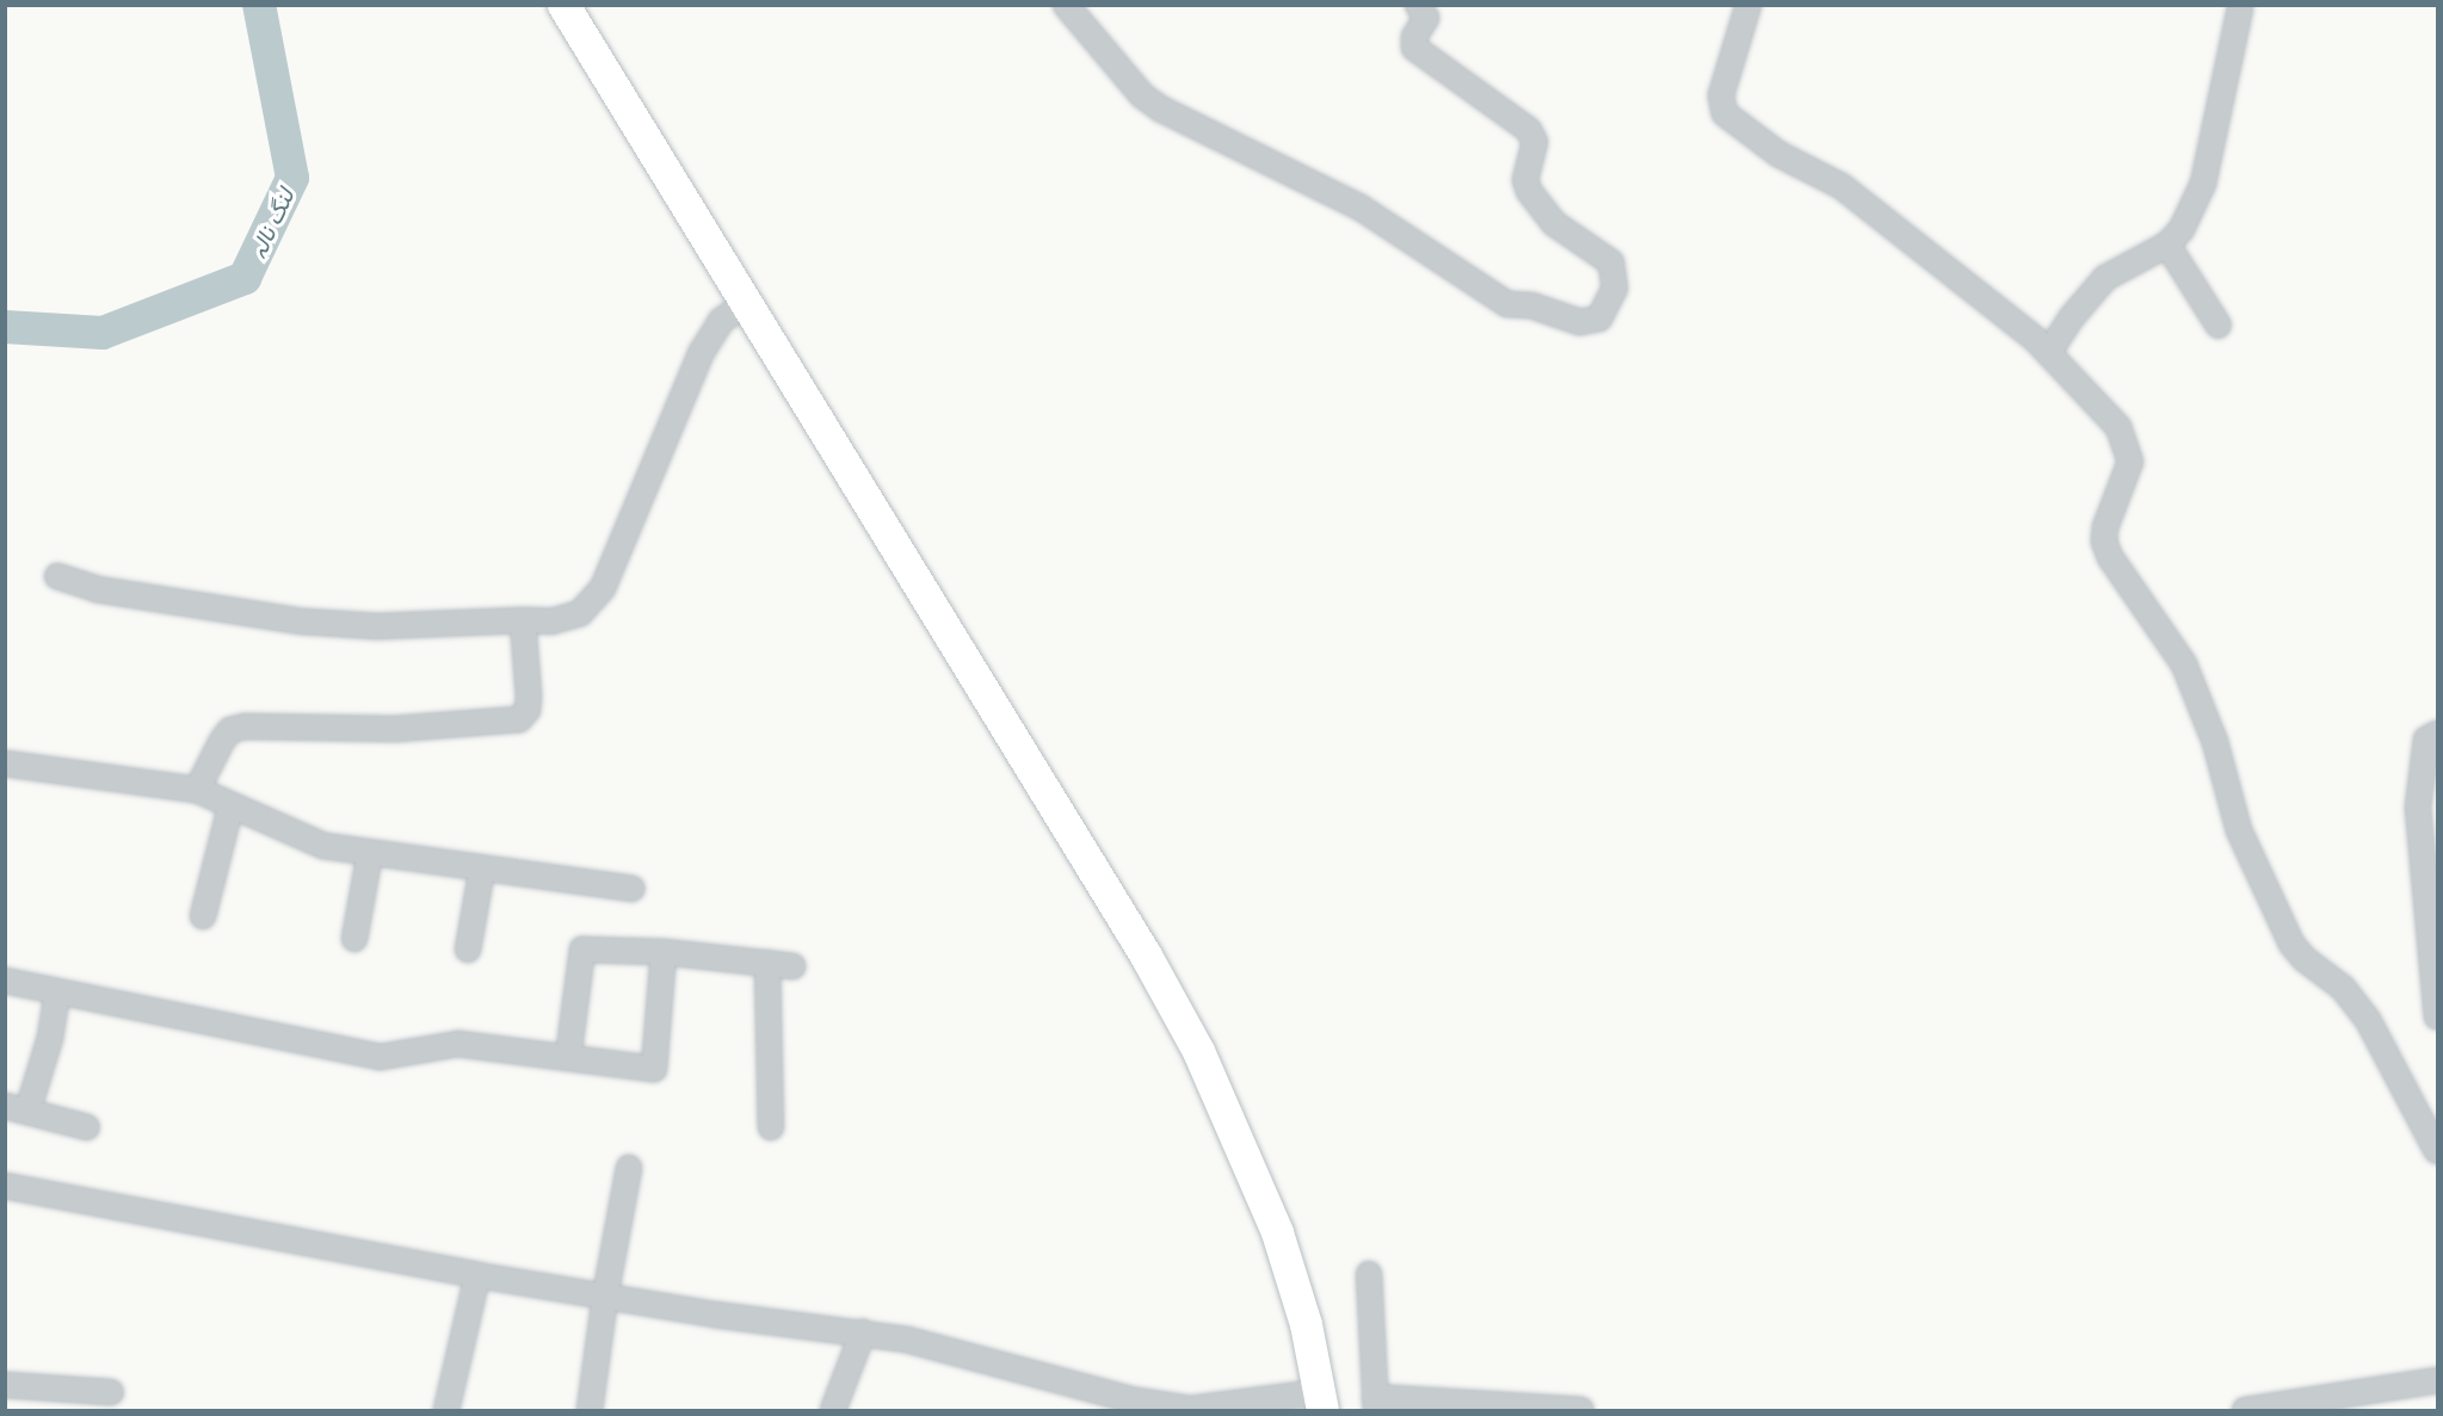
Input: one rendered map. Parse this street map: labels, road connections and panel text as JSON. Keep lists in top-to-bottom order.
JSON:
{
  "water": ["لنگ نالہ"]
}
